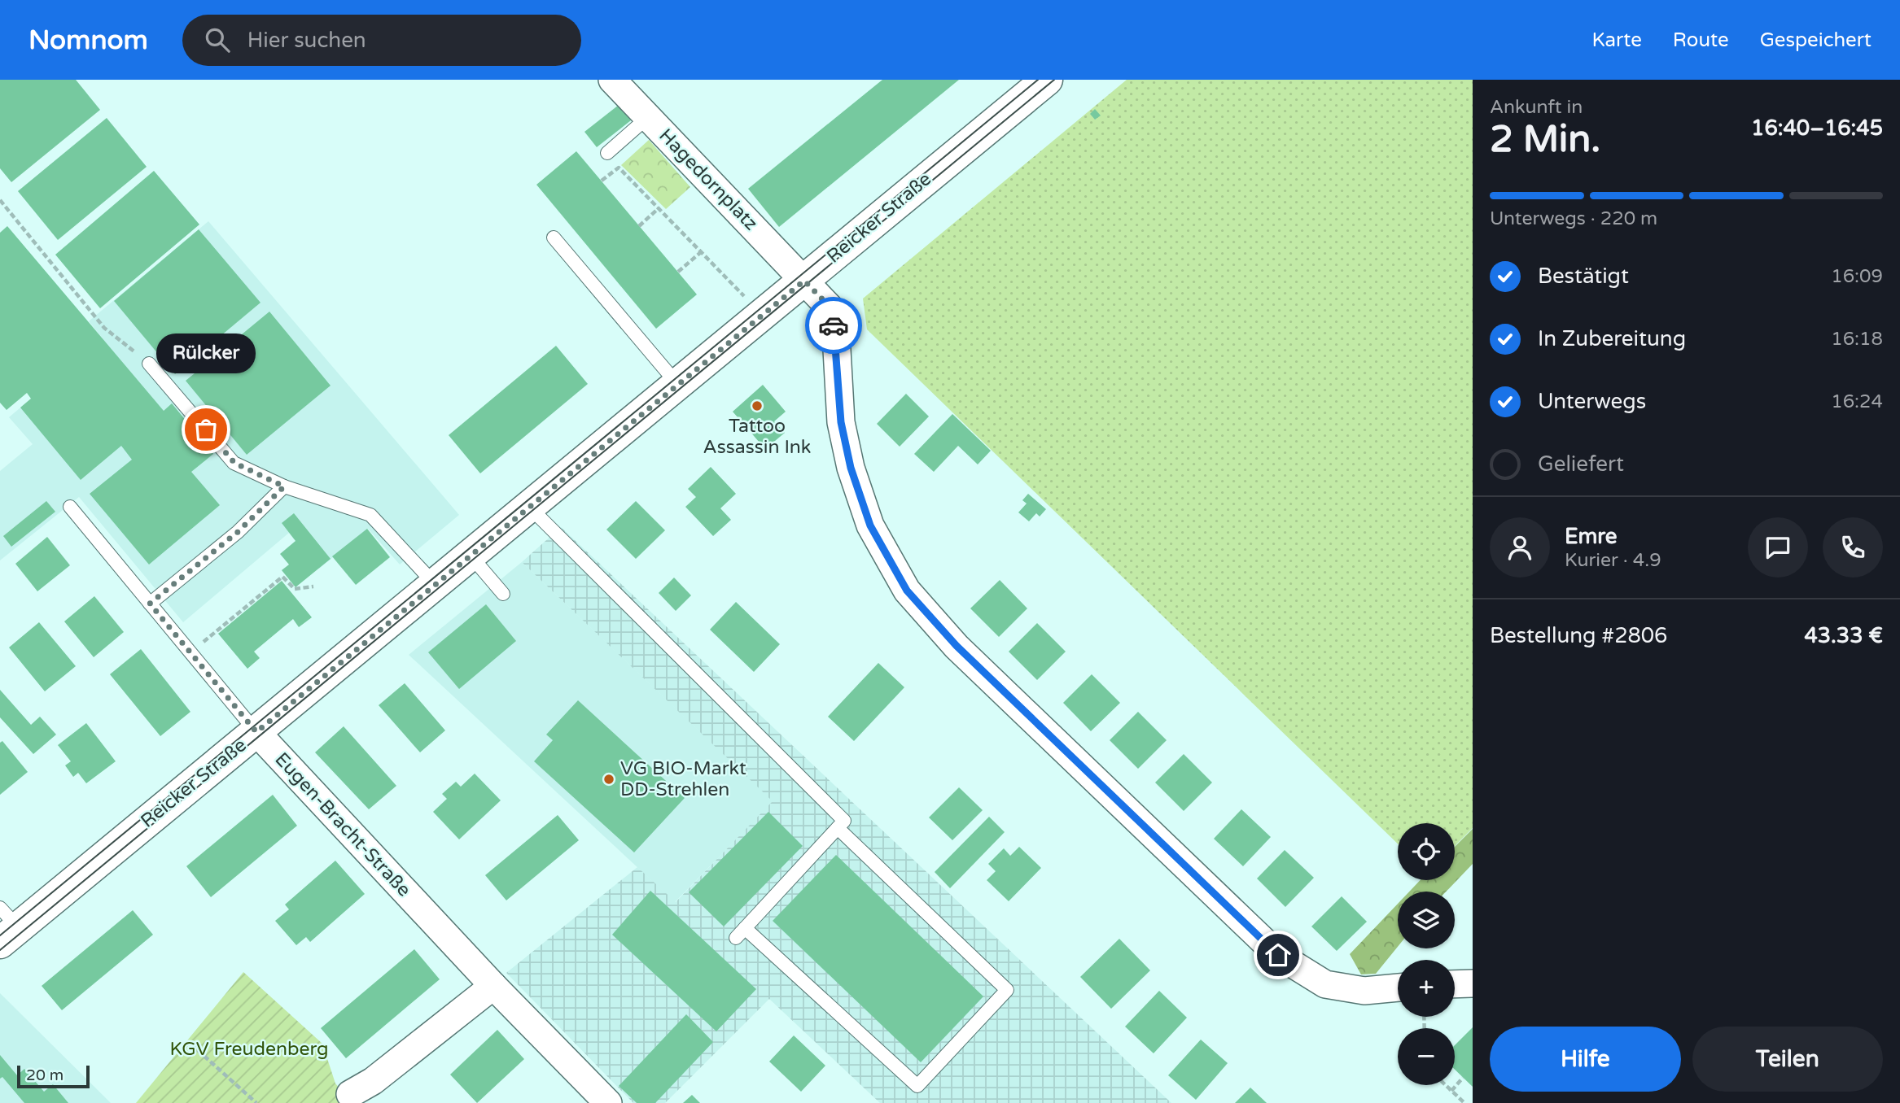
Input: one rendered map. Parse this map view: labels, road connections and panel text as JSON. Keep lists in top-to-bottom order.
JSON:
{
  "streets": {
    "street": ["Hagedornplatz", "Reicker Straße", "Eugen-Bracht-Straße"]
  },
  "crossings": [
    ["Hagedornplatz", "Reicker Straße"],
    ["Reicker Straße", "Eugen-Bracht-Straße"]
  ],
  "parks": ["KGV Freudenberg"],
  "places": ["Tattoo Assassin Ink", "Rülcker", "VG BIO-Markt DD-Strehlen"],
  "scale_bar": "20 m",
  "page": {
    "header": "Nomnom",
    "search": "Hier suchen",
    "nav": ["Karte", "Route", "Gespeichert"],
    "heading": ["2 Min.", "Ankunft in", "16:40–16:45"],
    "panel": [
      "Emre",
      "Kurier · 4.9",
      "Bestellung #2806",
      "43.33 €"
    ],
    "bar": "Unterwegs · 220 m",
    "list": [
      ["Bestätigt", "16:09"],
      ["In Zubereitung", "16:18"],
      ["Unterwegs", "16:24"],
      "Geliefert"
    ],
    "bubble": "Rülcker",
    "map_buttons": ["+", "−"],
    "buttons": ["Hilfe", "Teilen"],
    "scale": "20 m"
  }
}
